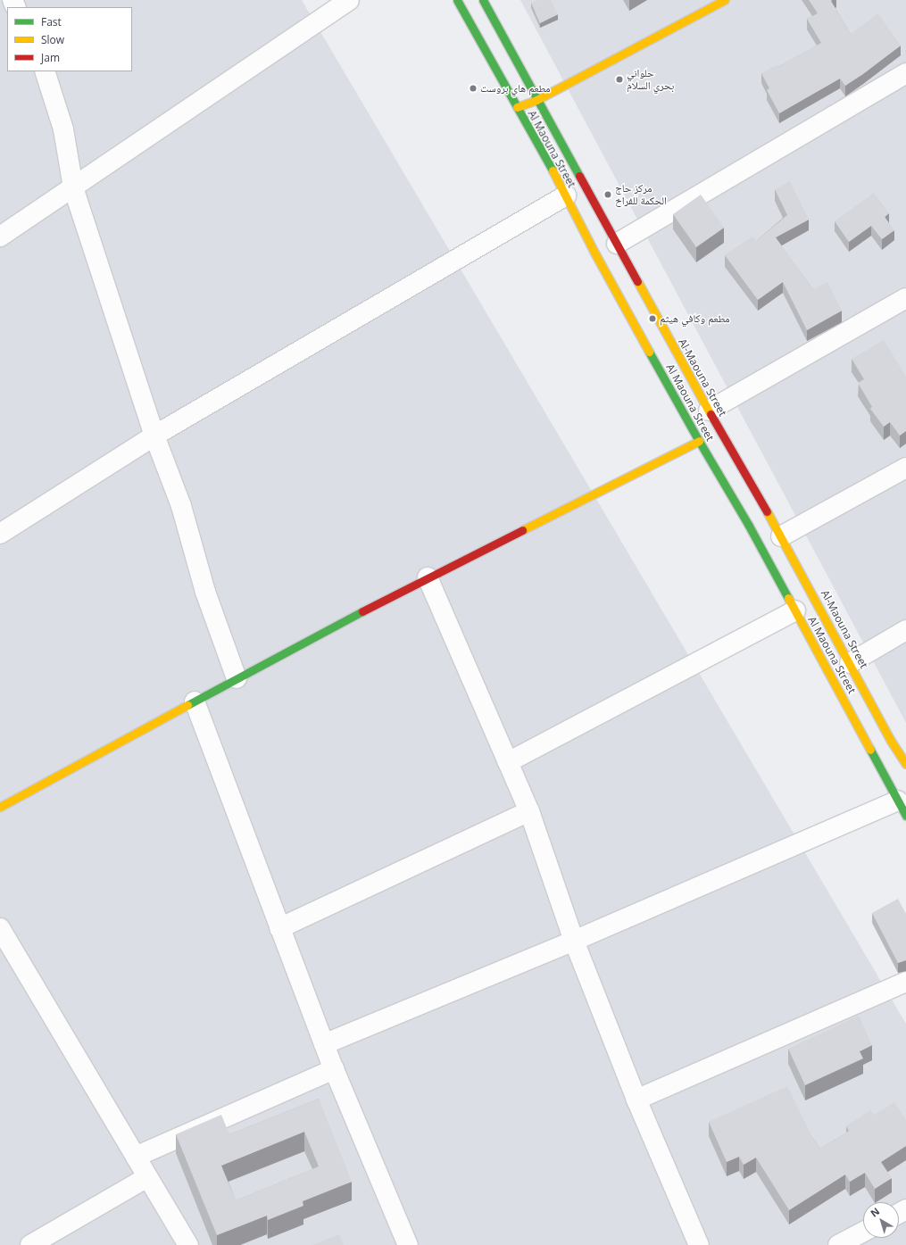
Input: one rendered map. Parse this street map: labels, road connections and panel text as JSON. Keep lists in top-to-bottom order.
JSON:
{
  "streets": {
    "main road": ["Al Maouna Street", "Al-Maouna Street"]
  },
  "places": [
    "حلواني بحري السلام",
    "مطعم هاي بروست",
    "مركز حاج الحكمة للفراخ",
    "مطعم وكافي هيثم"
  ],
  "legend": ["Fast", "Slow", "Jam"],
  "north": "top left"
}
